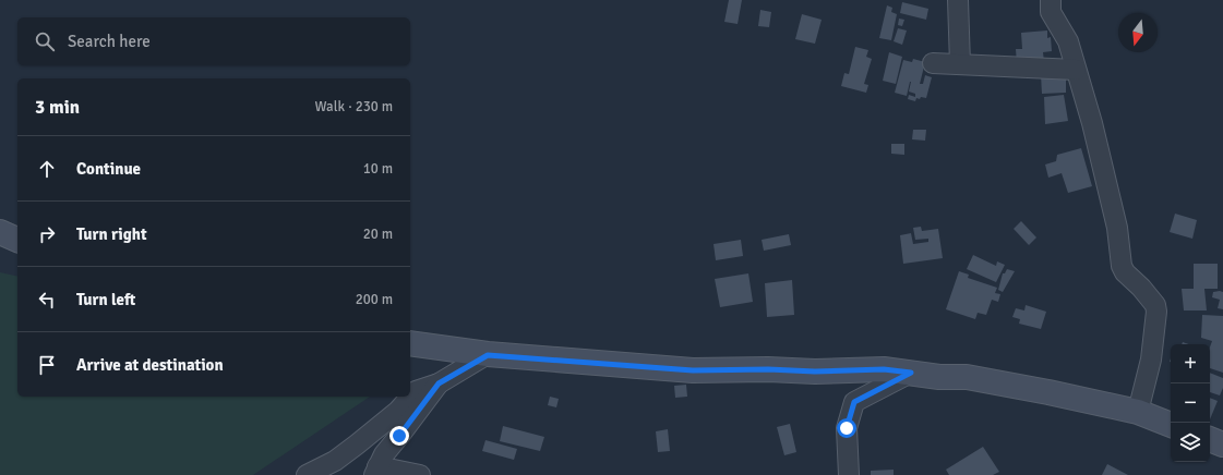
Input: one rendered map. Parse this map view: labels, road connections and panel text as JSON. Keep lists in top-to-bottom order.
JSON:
{
  "north": "bottom",
  "page": {
    "search": "Search here",
    "heading": ["3 min", "Walk · 230 m"],
    "list": [
      ["Continue", "10 m"],
      ["Turn right", "20 m"],
      ["Turn left", "200 m"],
      "Arrive at destination"
    ],
    "map_buttons": ["+", "−"]
  }
}
